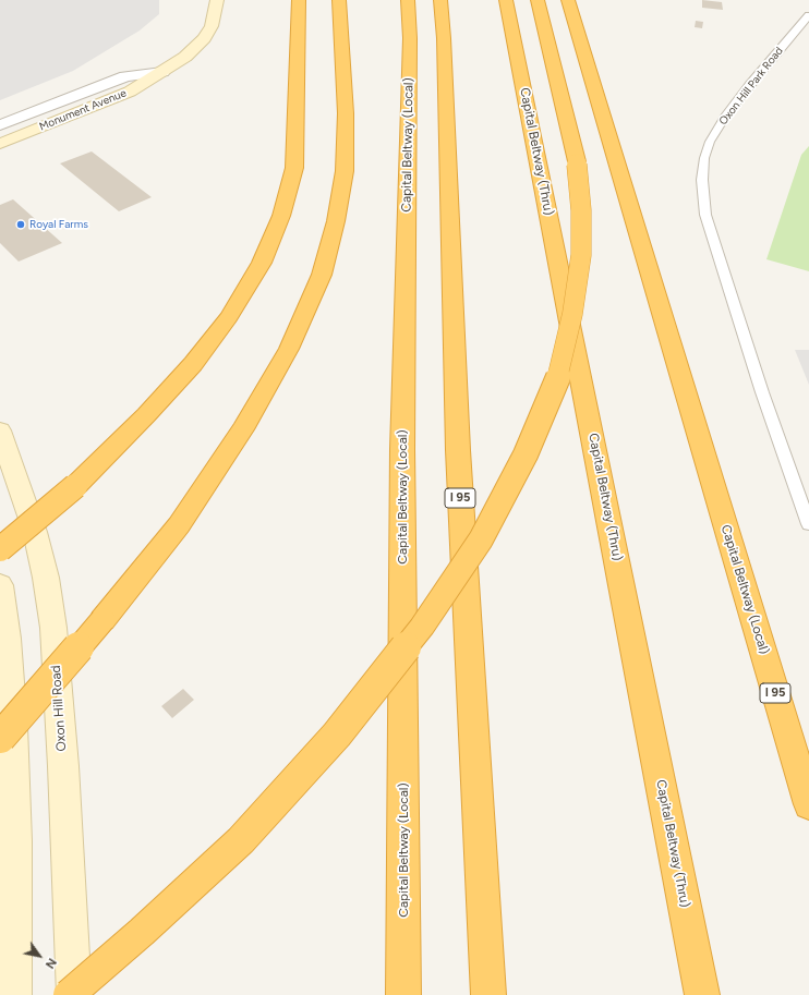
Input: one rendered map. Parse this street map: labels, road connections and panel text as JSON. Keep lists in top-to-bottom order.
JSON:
{
  "streets": {
    "highway": ["Capital Beltway (Local)", "Capital Beltway (Thru)", "I 95"],
    "main road": ["Monument Avenue", "Oxon Hill Road"],
    "lane": ["Oxon Hill Park Road"]
  },
  "places": ["Royal Farms"],
  "north": "bottom right"
}
